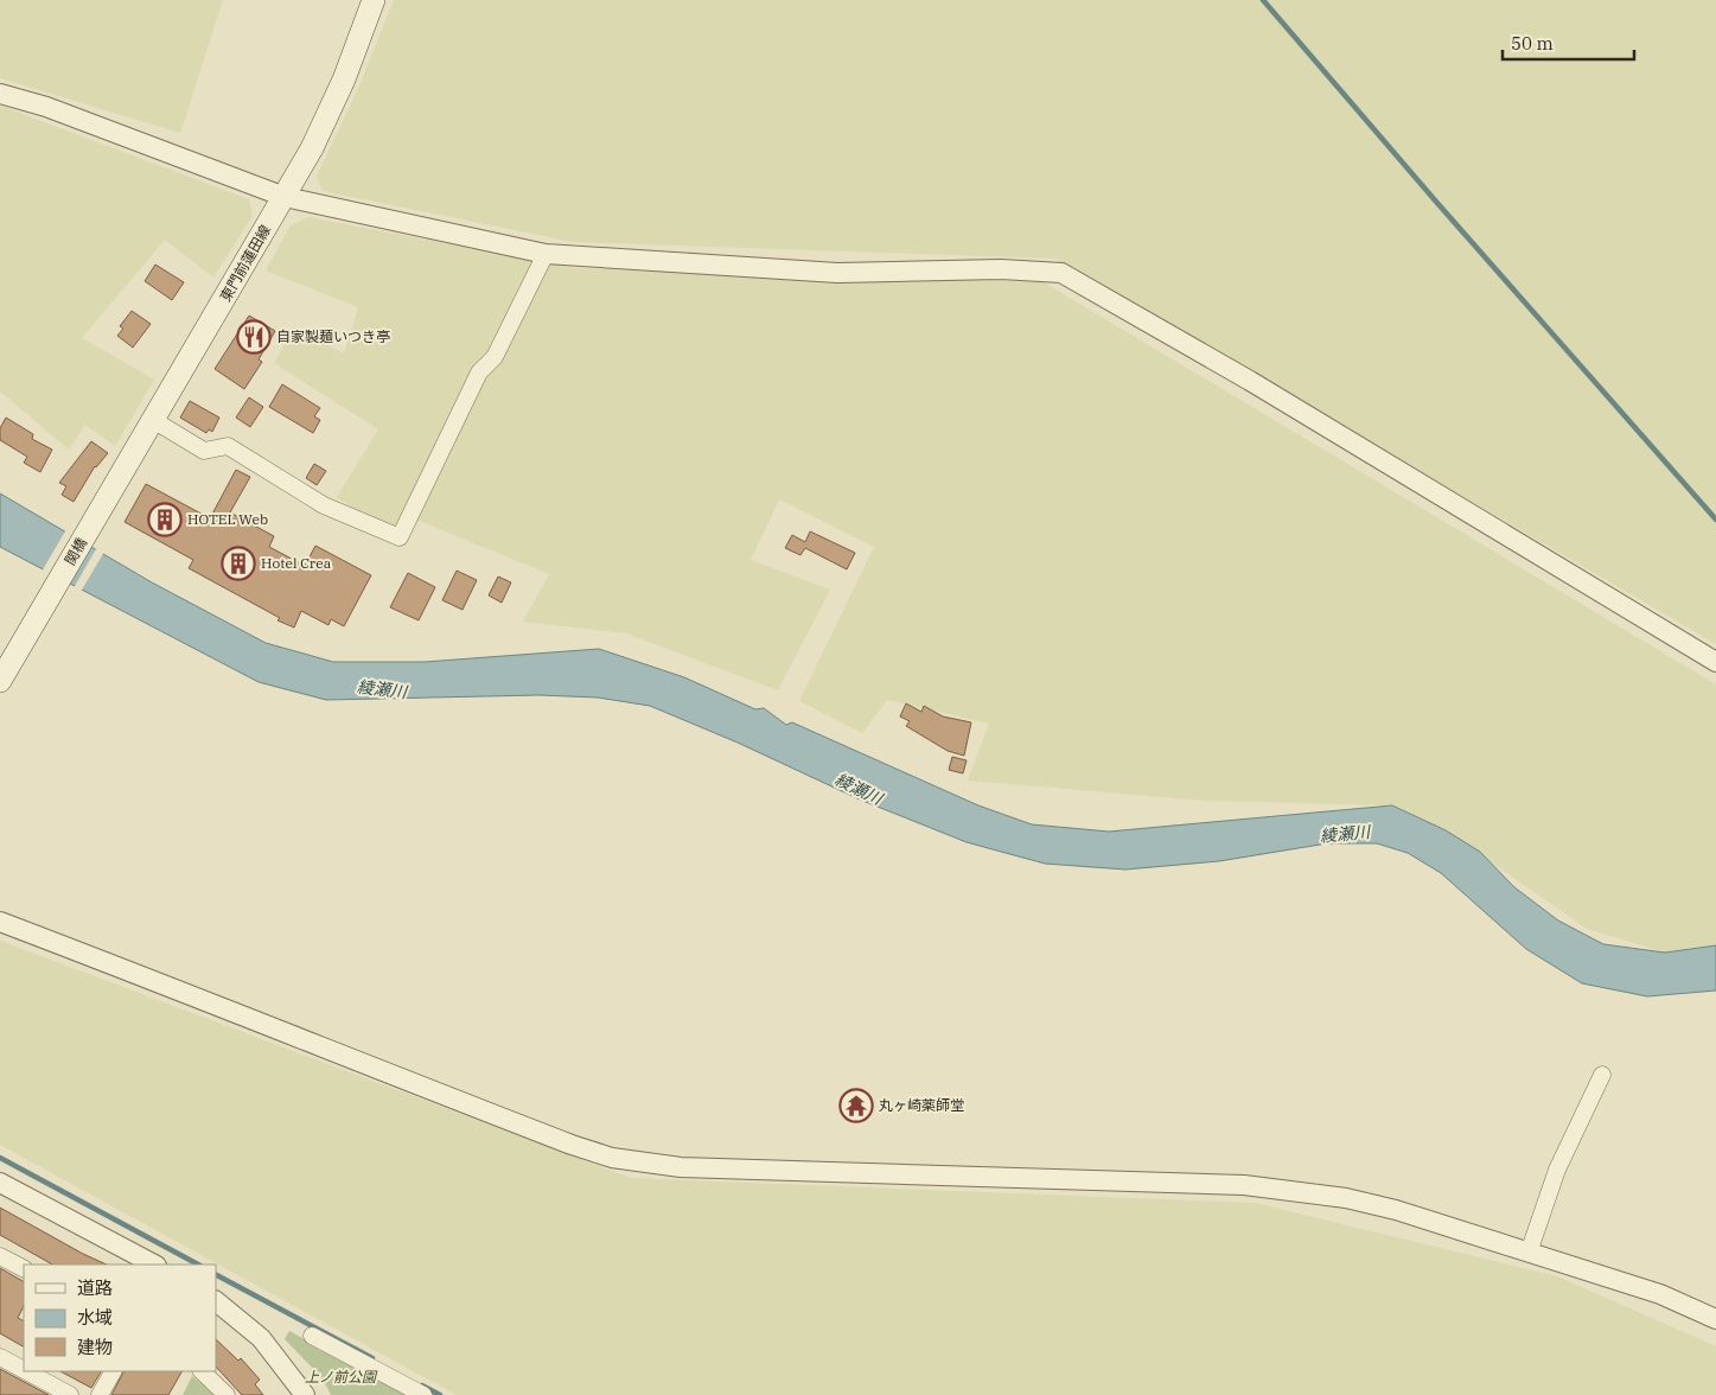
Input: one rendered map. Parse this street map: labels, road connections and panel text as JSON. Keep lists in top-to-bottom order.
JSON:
{
  "streets": {
    "main road": ["東門前蓮田線", "関橋"]
  },
  "crossings": [
    ["東門前蓮田線", "関橋"]
  ],
  "water": ["綾瀬川"],
  "parks": ["上ノ前公園"],
  "places": {
    "restaurant": ["自家製麺いつき亭"],
    "building": ["HOTEL Web", "Hotel Crea"],
    "temple": ["丸ヶ崎薬師堂"]
  },
  "legend": ["道路", "水域", "建物"],
  "scale_bar": "50 m"
}
